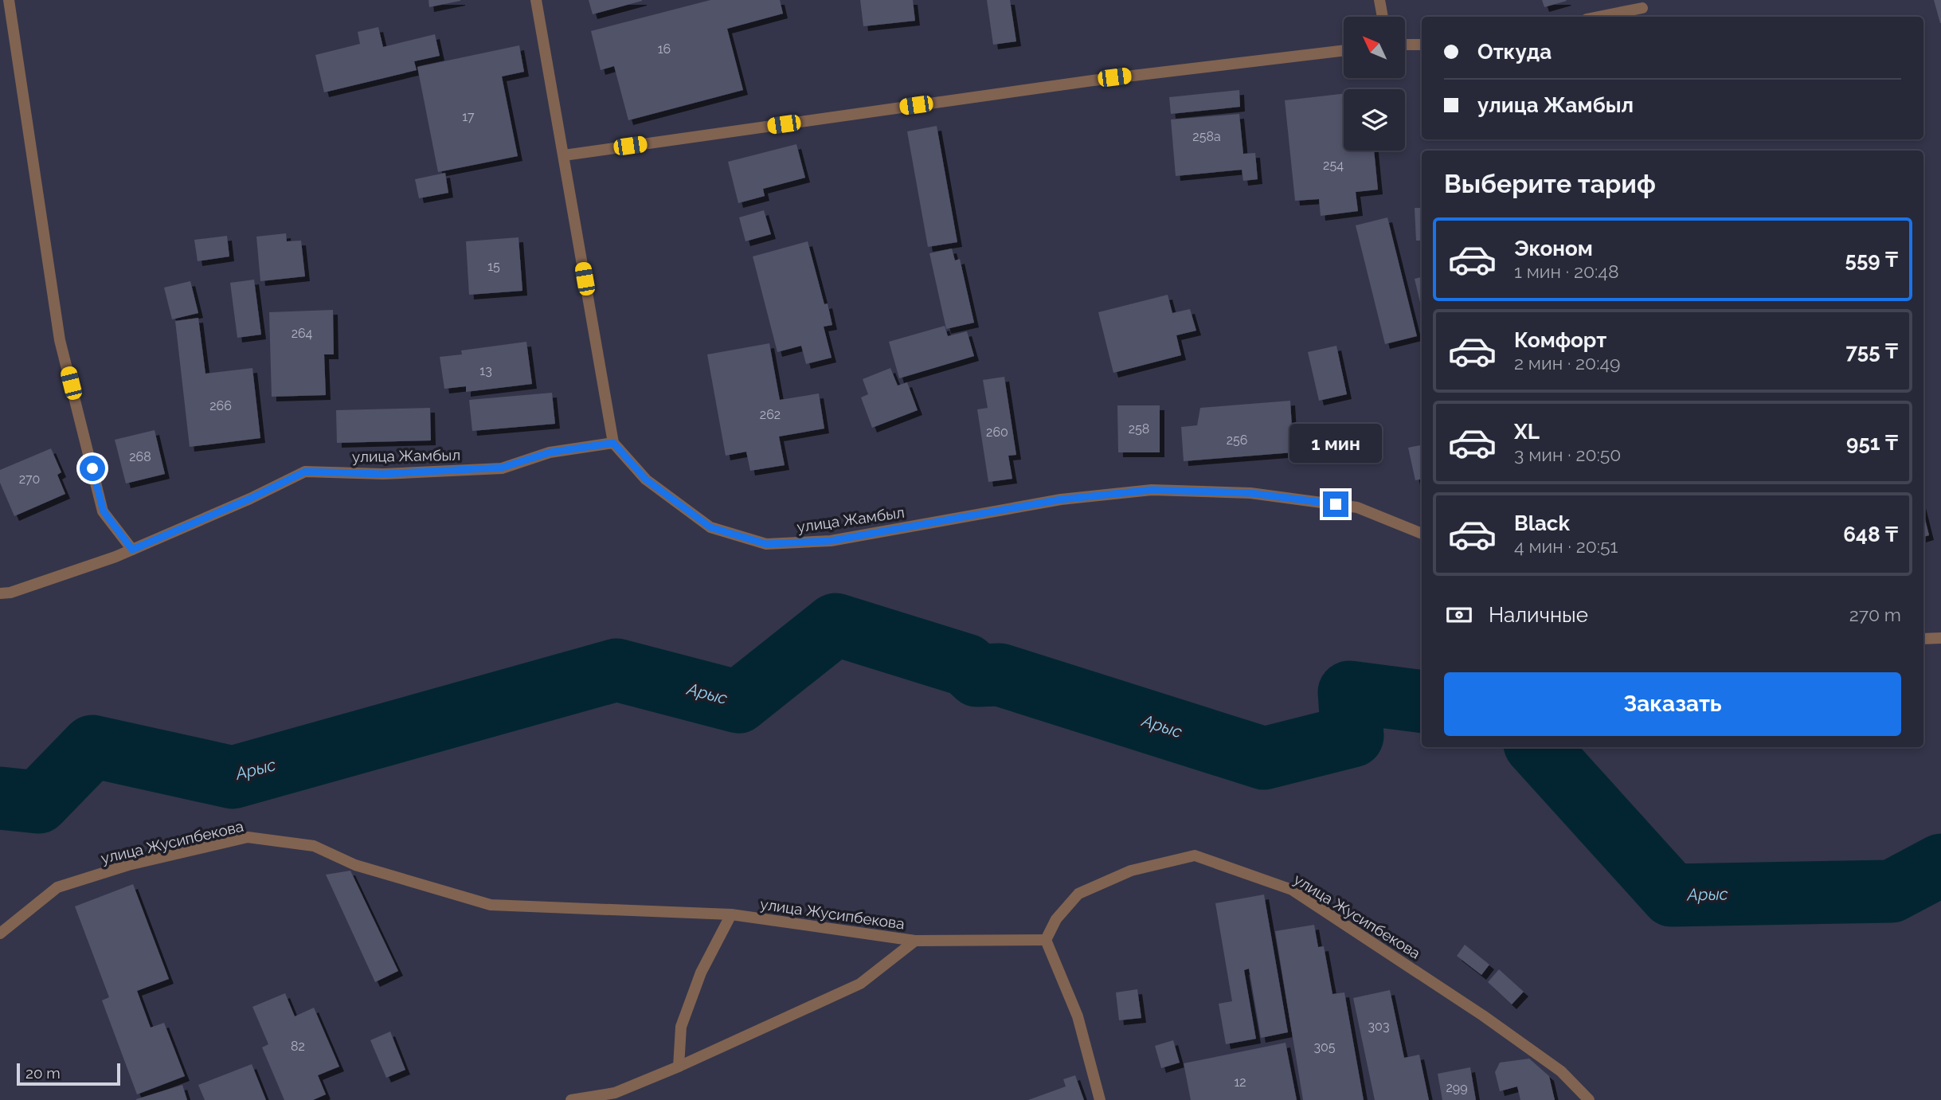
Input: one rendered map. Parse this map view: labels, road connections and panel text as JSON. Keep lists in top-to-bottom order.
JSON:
{
  "streets": {
    "street": ["улица Жамбыл", "улица Жусипбекова"]
  },
  "water": ["Арыс"],
  "house_numbers": [
    "16",
    "17",
    "258а",
    "254",
    "15",
    "264",
    "13",
    "266",
    "262",
    "258",
    "260",
    "256",
    "268",
    "270",
    "303",
    "82",
    "305",
    "12",
    "299"
  ],
  "scale_bar": "20 m",
  "north": "top left",
  "page": {
    "banner": ["Откуда", "улица Жамбыл"],
    "heading": "Выберите тариф",
    "list": [
      {
        "name": "Эконом",
        "note": "1 мин · 20:48",
        "value": "559 ₸"
      },
      {
        "name": "Комфорт",
        "note": "2 мин · 20:49",
        "value": "755 ₸"
      },
      {
        "name": "XL",
        "note": "3 мин · 20:50",
        "value": "951 ₸"
      },
      {
        "name": "Black",
        "note": "4 мин · 20:51",
        "value": "648 ₸"
      }
    ],
    "bubble": "1 мин",
    "pay": ["Наличные", "270 m"],
    "buttons": "Заказать",
    "scale": "20 m"
  }
}
